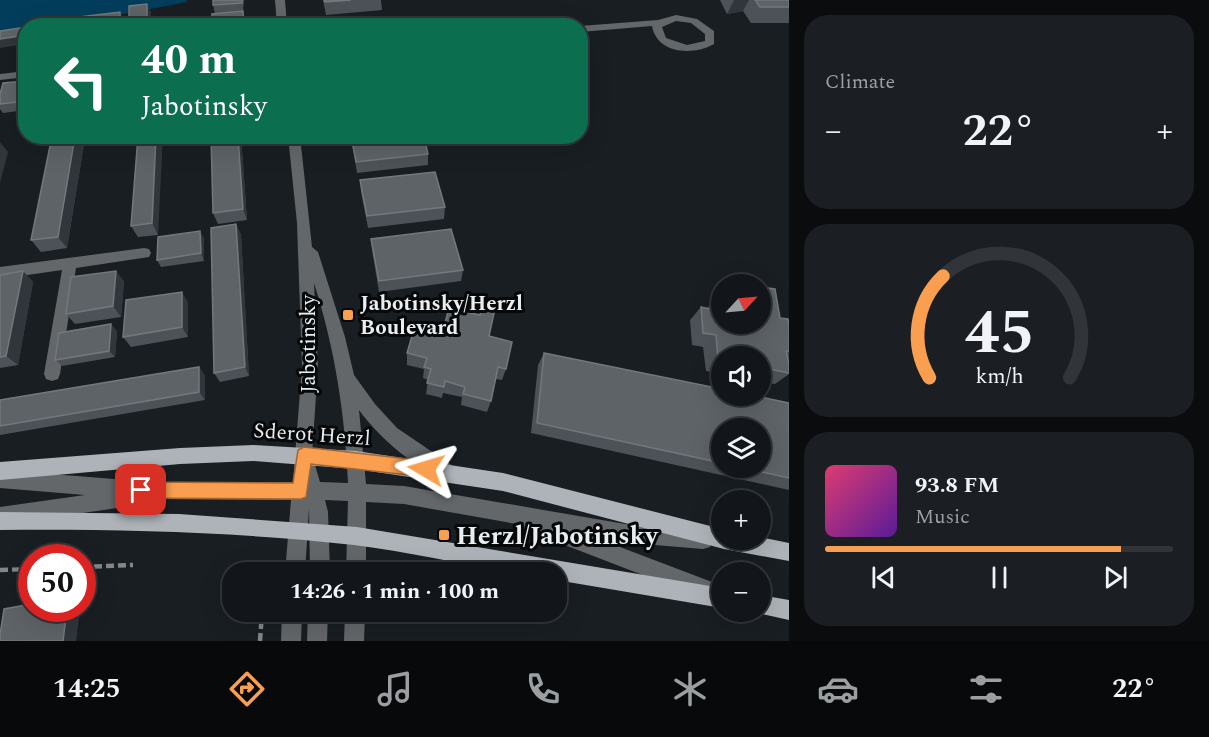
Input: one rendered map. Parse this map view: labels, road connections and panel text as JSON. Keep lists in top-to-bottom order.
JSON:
{
  "streets": {
    "main road": ["Sderot Herzl"],
    "street": ["Jabotinsky"]
  },
  "crossings": [
    ["Jabotinsky", "Sderot Herzl"]
  ],
  "places": {
    "transit": ["Jabotinsky/Herzl Boulevard", "Herzl/Jabotinsky"]
  },
  "north": "top right",
  "page": {
    "tile": "Climate",
    "turn": ["40 m", "Jabotinsky"],
    "heat": ["−", "22°", "+"],
    "map_buttons": ["+", "−"],
    "song": ["93.8 FM", "Music"],
    "limit": "50",
    "trip": "14:26 · 1 min · 100 m",
    "tabs": ["14:25", "22°"],
    "gauge": ["45", "km/h"]
  }
}
